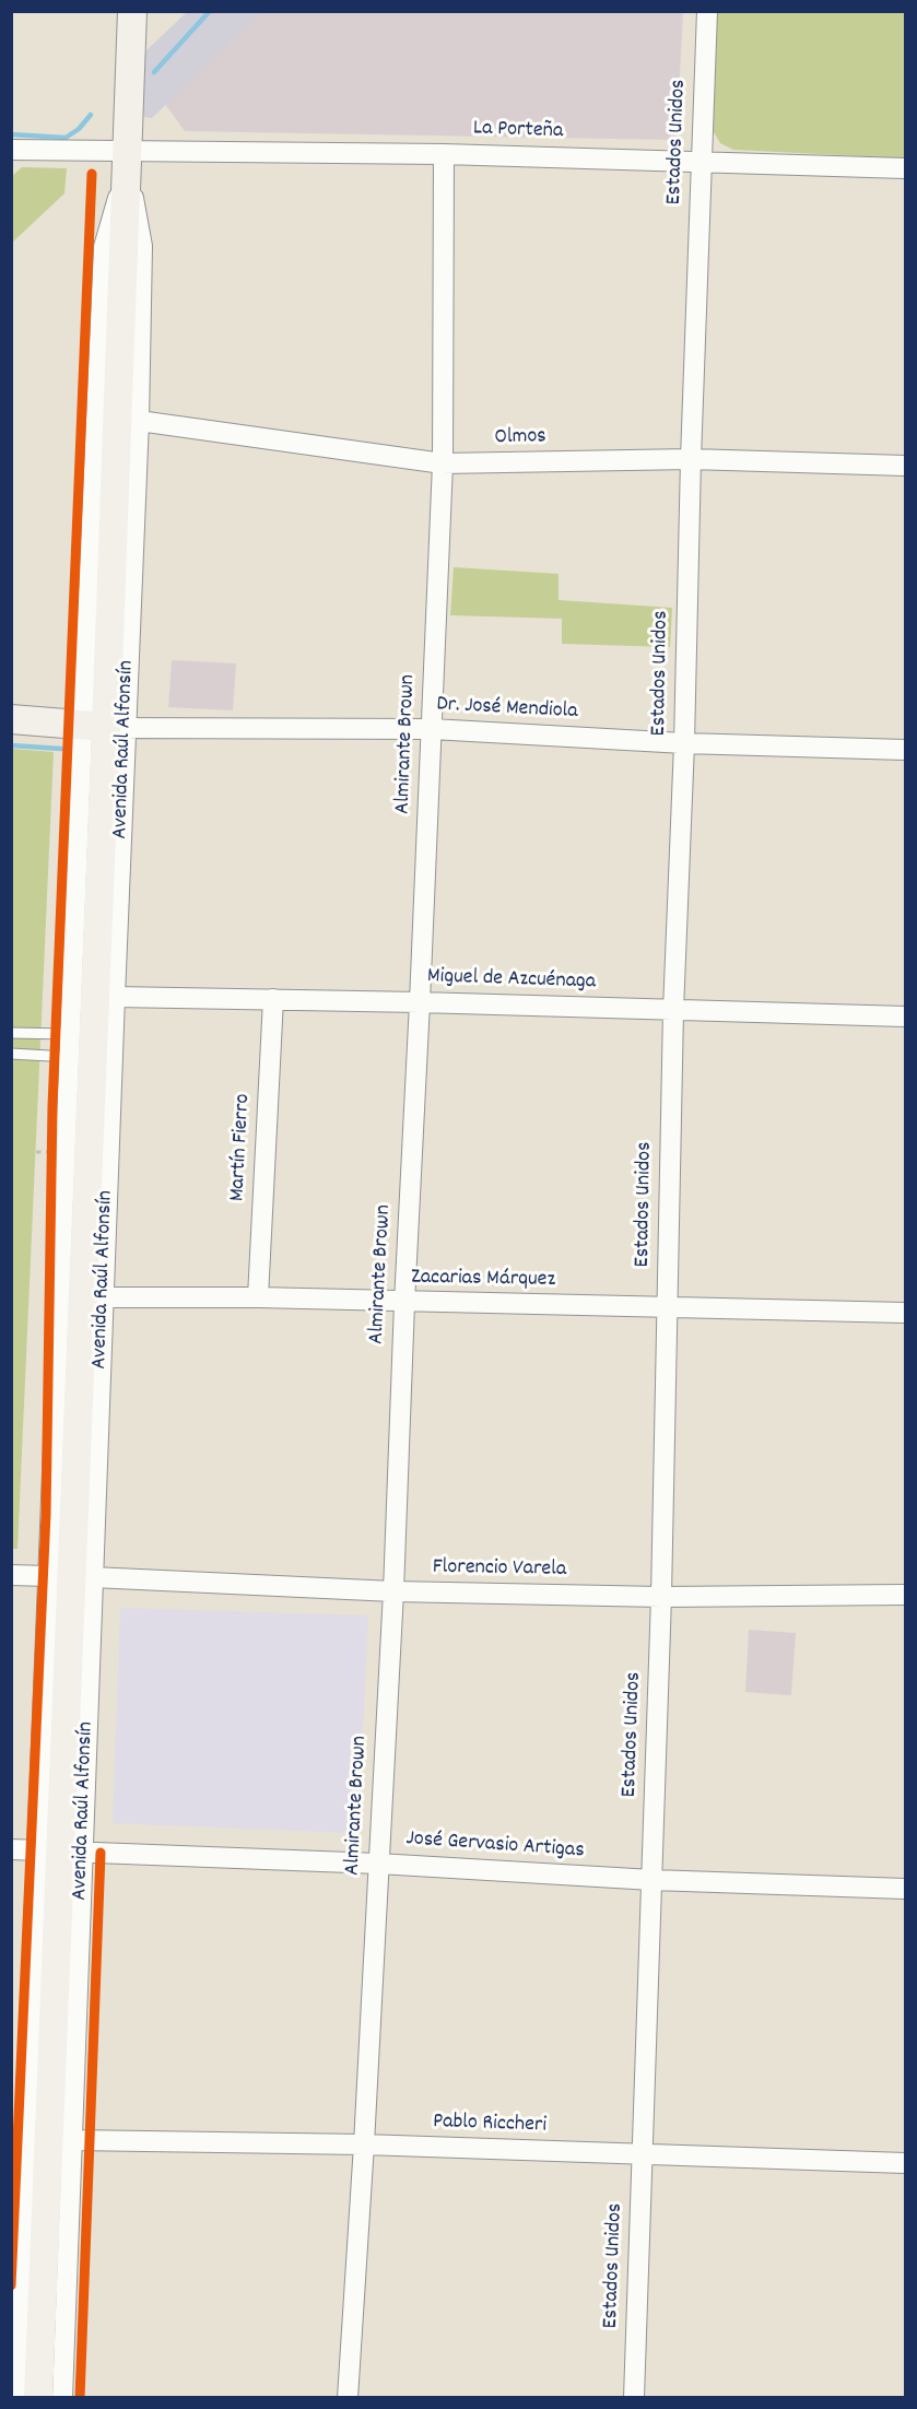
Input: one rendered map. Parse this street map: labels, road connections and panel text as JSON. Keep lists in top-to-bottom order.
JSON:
{
  "streets": {
    "main road": ["Avenida Raúl Alfonsín"],
    "street": [
      "La Porteña",
      "Estados Unidos",
      "Olmos",
      "Dr. José Mendiola",
      "Almirante Brown",
      "Miguel de Azcuénaga",
      "Martín Fierro",
      "Zacarias Márquez",
      "Florencio Varela",
      "José Gervasio Artigas",
      "Pablo Riccheri"
    ]
  },
  "crossings": [
    ["La Porteña", "Estados Unidos"],
    ["La Porteña", "Almirante Brown"],
    ["La Porteña", "Avenida Raúl Alfonsín"],
    ["Estados Unidos", "Olmos"],
    ["Estados Unidos", "Dr. José Mendiola"],
    ["Estados Unidos", "Miguel de Azcuénaga"],
    ["Estados Unidos", "Zacarias Márquez"],
    ["Estados Unidos", "Florencio Varela"],
    ["Estados Unidos", "José Gervasio Artigas"],
    ["Estados Unidos", "Pablo Riccheri"],
    ["Olmos", "Almirante Brown"],
    ["Olmos", "Avenida Raúl Alfonsín"],
    ["Dr. José Mendiola", "Almirante Brown"],
    ["Dr. José Mendiola", "Avenida Raúl Alfonsín"],
    ["Almirante Brown", "Miguel de Azcuénaga"],
    ["Almirante Brown", "Zacarias Márquez"],
    ["Almirante Brown", "Florencio Varela"],
    ["Almirante Brown", "José Gervasio Artigas"],
    ["Almirante Brown", "Pablo Riccheri"],
    ["Avenida Raúl Alfonsín", "Miguel de Azcuénaga"],
    ["Avenida Raúl Alfonsín", "Zacarias Márquez"],
    ["Avenida Raúl Alfonsín", "Florencio Varela"],
    ["Avenida Raúl Alfonsín", "José Gervasio Artigas"],
    ["Avenida Raúl Alfonsín", "Pablo Riccheri"],
    ["Miguel de Azcuénaga", "Martín Fierro"],
    ["Martín Fierro", "Zacarias Márquez"]
  ]
}
